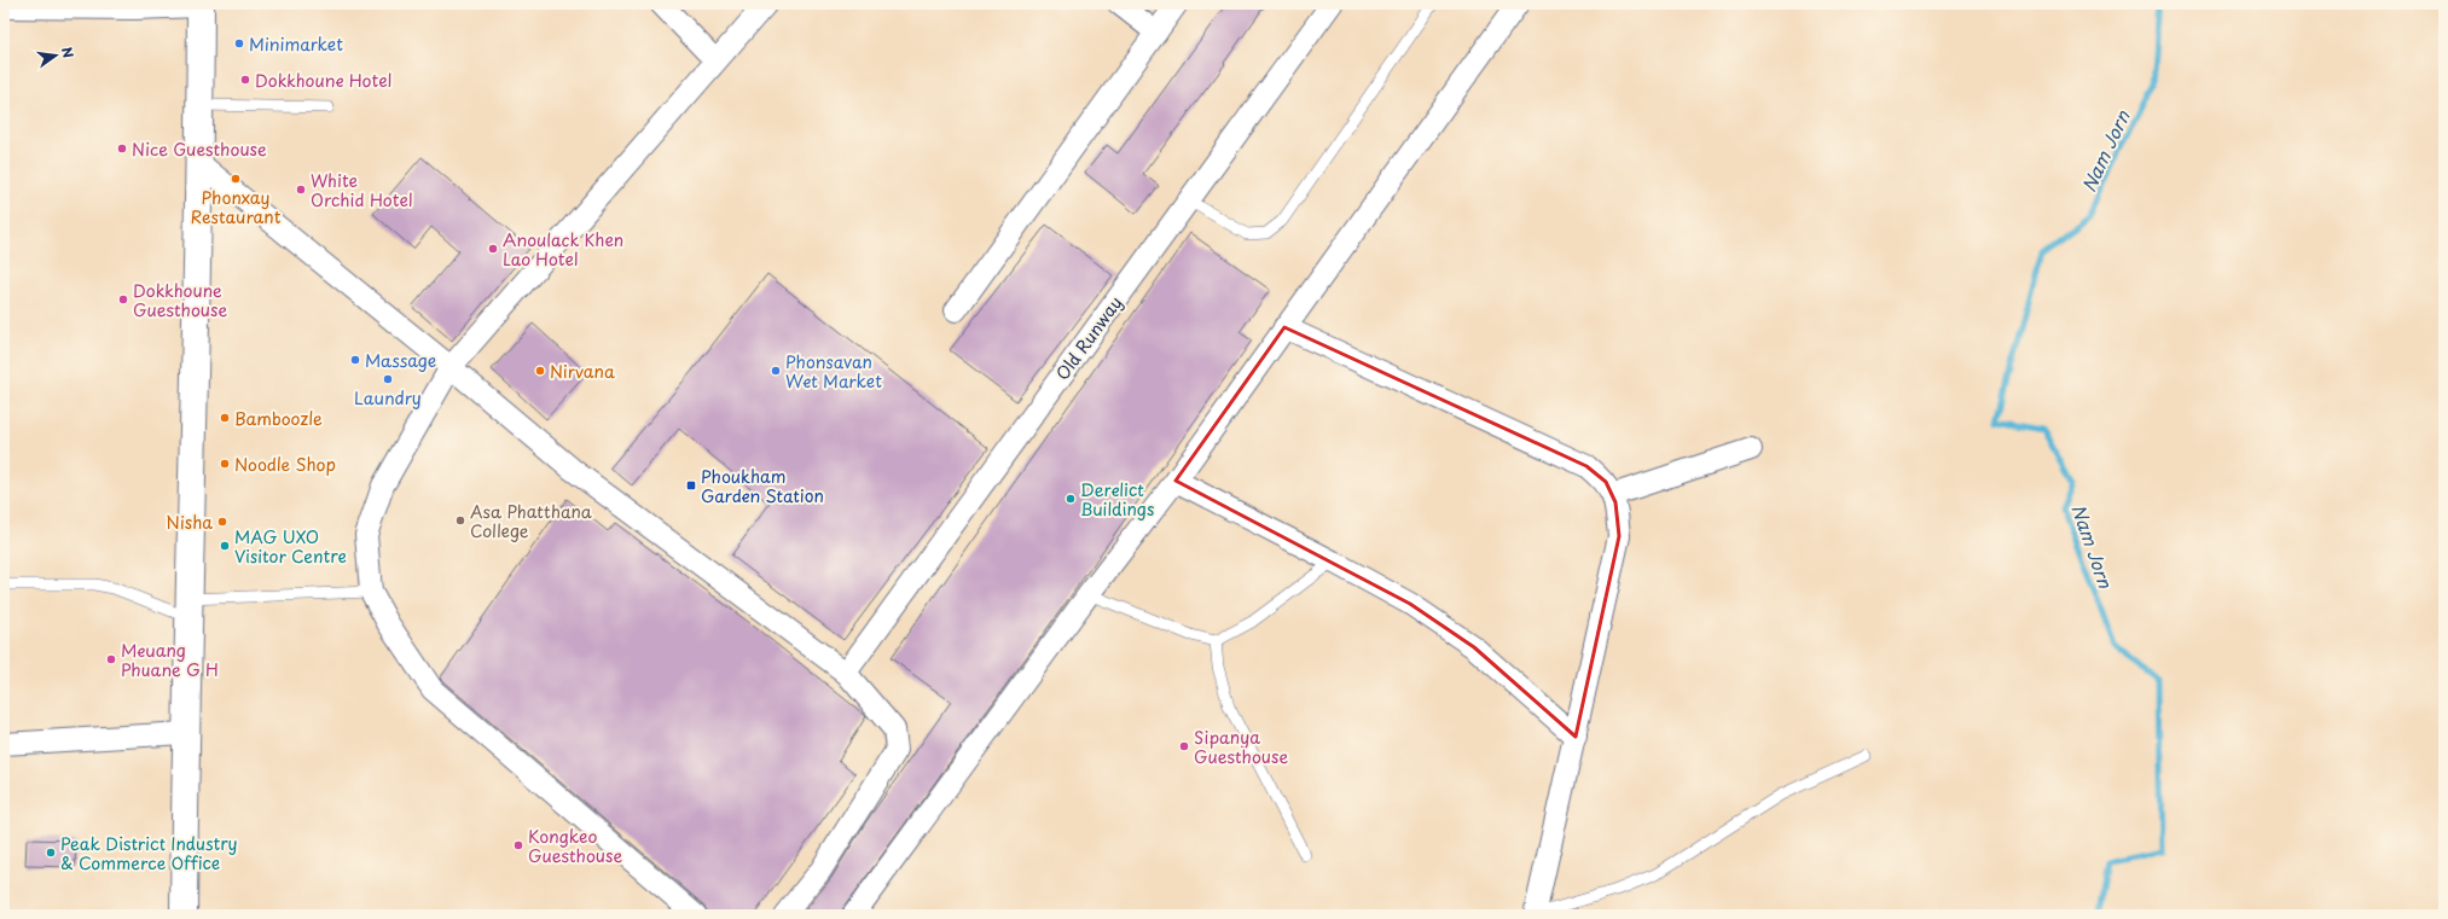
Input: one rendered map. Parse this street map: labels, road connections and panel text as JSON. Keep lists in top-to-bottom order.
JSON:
{
  "streets": {
    "street": ["Old Runway"]
  },
  "water": ["Nam Jorn"],
  "places": {
    "other": [
      "Minimarket",
      "Dokkhoune Hotel",
      "Nice Guesthouse",
      "Phonxay Restaurant",
      "White Orchid Hotel",
      "Anoulack Khen Lao Hotel",
      "Dokkhoune Guesthouse",
      "Massage",
      "Nirvana",
      "Phonsavan Wet Market",
      "Laundry",
      "Bamboozle",
      "Noodle Shop",
      "Derelict Buildings",
      "Asa Phatthana College",
      "Nisha",
      "MAG UXO Visitor Centre",
      "Meuang Phuane G H",
      "Sipanya Guesthouse",
      "Kongkeo Guesthouse",
      "Peak District Industry & Commerce Office"
    ],
    "transit": ["Phoukham Garden Station"]
  },
  "north": "right"
}
